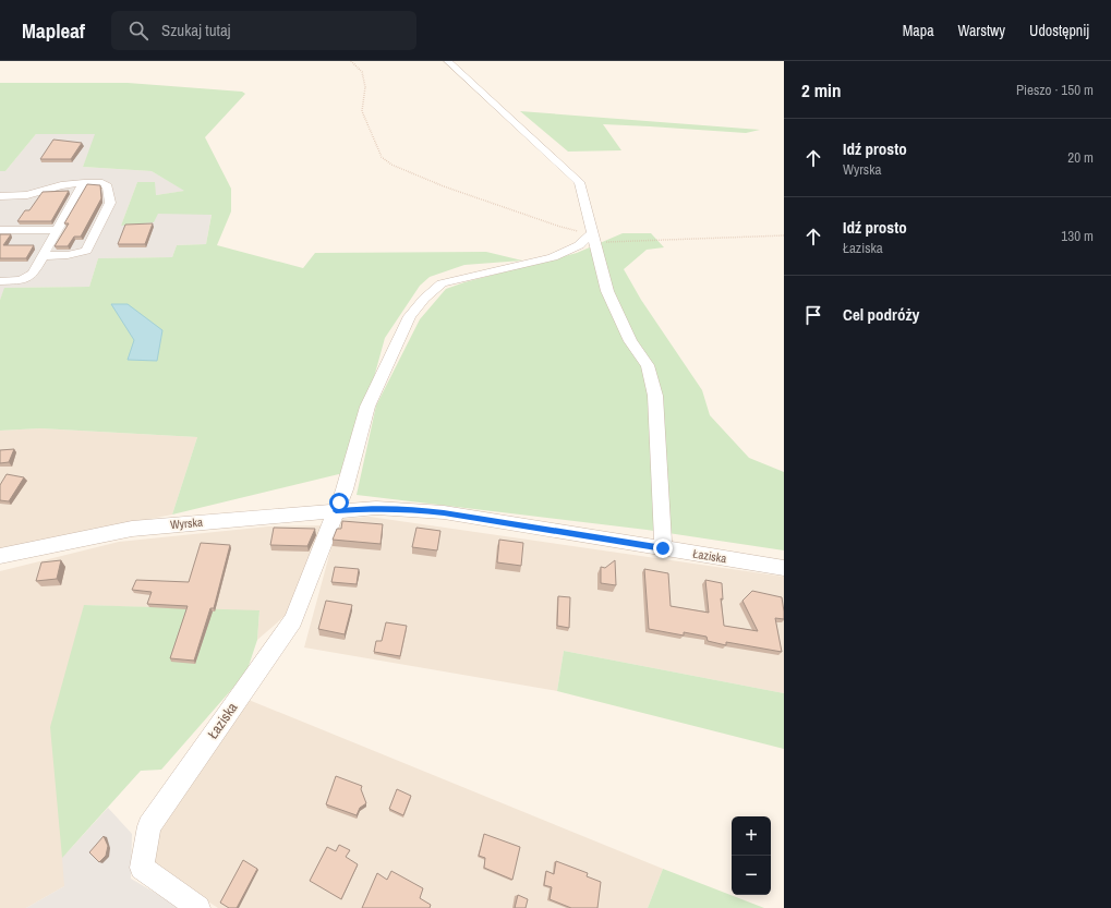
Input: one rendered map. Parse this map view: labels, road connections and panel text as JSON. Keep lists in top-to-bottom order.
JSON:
{
  "streets": {
    "street": ["Wyrska", "Łaziska"]
  },
  "crossings": [
    ["Wyrska", "Łaziska"]
  ],
  "page": {
    "header": "Mapleaf",
    "search": "Szukaj tutaj",
    "nav": ["Mapa", "Warstwy", "Udostępnij"],
    "heading": ["2 min", "Pieszo · 150 m"],
    "list": [
      ["Idź prosto", "Wyrska", "20 m"],
      ["Idź prosto", "Łaziska", "130 m"],
      "Cel podróży"
    ],
    "map_buttons": ["+", "−"]
  }
}
